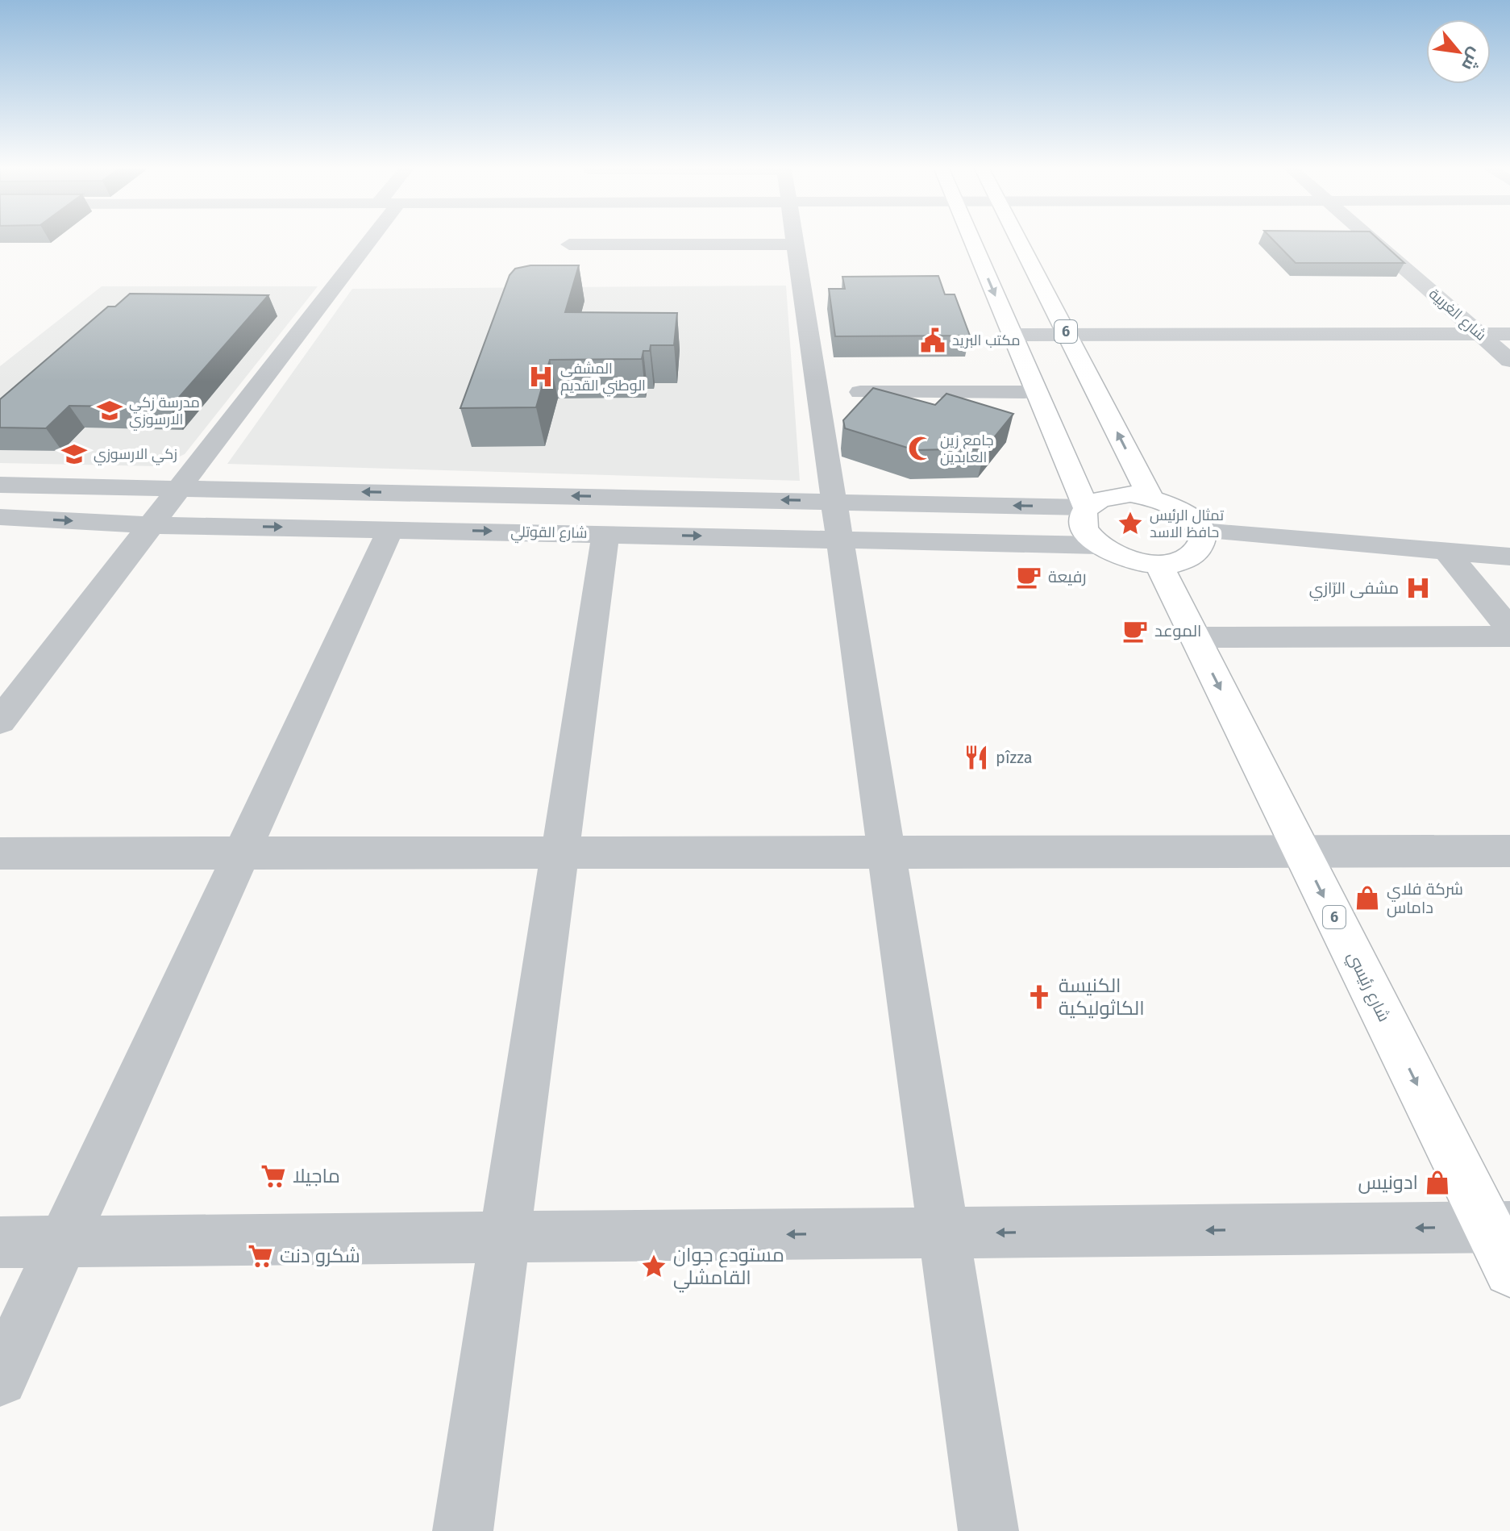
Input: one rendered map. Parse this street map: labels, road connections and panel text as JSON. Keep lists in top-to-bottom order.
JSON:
{
  "streets": {
    "highway": ["6", "شارع رئيسي"],
    "street": ["شارع الغربية", "شارع القوتلي"]
  },
  "one_way": ["شارع رئيسي"],
  "places": {
    "public building": ["مكتب البريد"],
    "hospital": ["المشفى الوطني القديم", "مشفى الرّازي"],
    "school or university": ["مدرسة زكي الارسوزي", "زكي الارسوزي"],
    "mosque": ["جامع زين العابدين"],
    "place": ["تمثال الرئيس حافظ الاسد", "مستودع جوان القامشلي"],
    "cafe": ["رفيعة", "الموعد"],
    "restaurant": ["pîzza"],
    "shop": ["شركة فلاي داماس", "ادونيس"],
    "church": ["الكنيسة الكاثوليكية"],
    "supermarket": ["ماجيلا", "شكرو دنت"]
  },
  "north": "bottom right"
}
